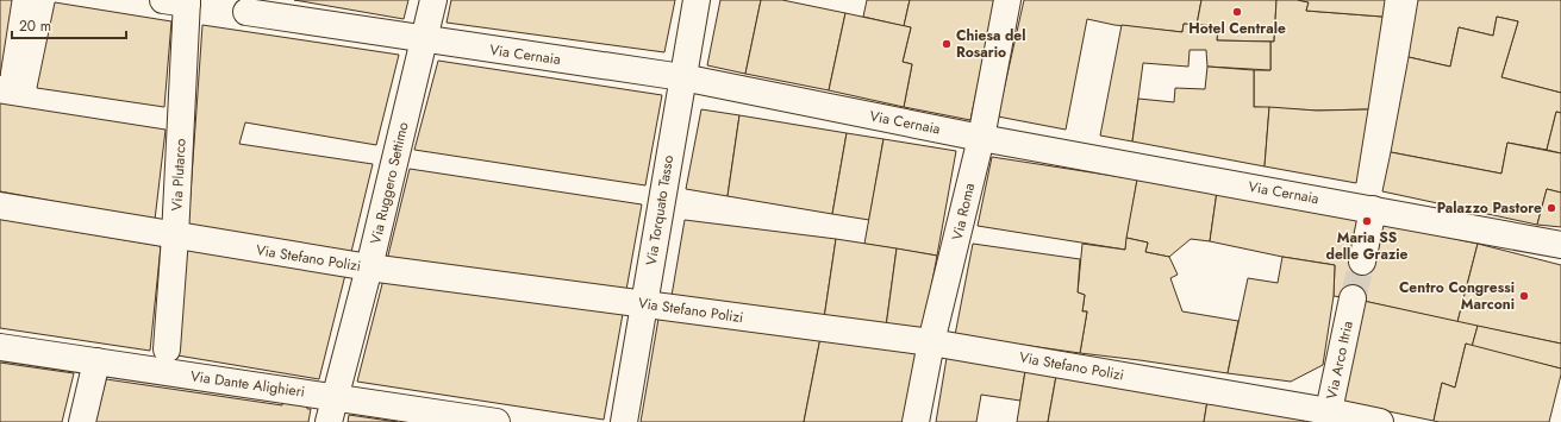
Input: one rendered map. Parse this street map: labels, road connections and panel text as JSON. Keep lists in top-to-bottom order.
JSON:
{
  "streets": {
    "street": [
      "Via Cernaia",
      "Via Plutarco",
      "Via Ruggero Settimo",
      "Via Torquato Tasso",
      "Via Roma",
      "Via Stefano Polizi",
      "Via Arco Itria",
      "Via Dante Alighieri"
    ]
  },
  "crossings": [
    ["Via Cernaia", "Via Ruggero Settimo"],
    ["Via Cernaia", "Via Torquato Tasso"],
    ["Via Cernaia", "Via Roma"],
    ["Via Plutarco", "Via Stefano Polizi"],
    ["Via Ruggero Settimo", "Via Stefano Polizi"],
    ["Via Ruggero Settimo", "Via Dante Alighieri"],
    ["Via Torquato Tasso", "Via Stefano Polizi"],
    ["Via Roma", "Via Stefano Polizi"],
    ["Via Stefano Polizi", "Via Arco Itria"]
  ],
  "places": [
    "Hotel Centrale",
    "Chiesa del Rosario",
    "Palazzo Pastore",
    "Maria SS delle Grazie",
    "Centro Congressi Marconi"
  ],
  "scale_bar": "20 m"
}
